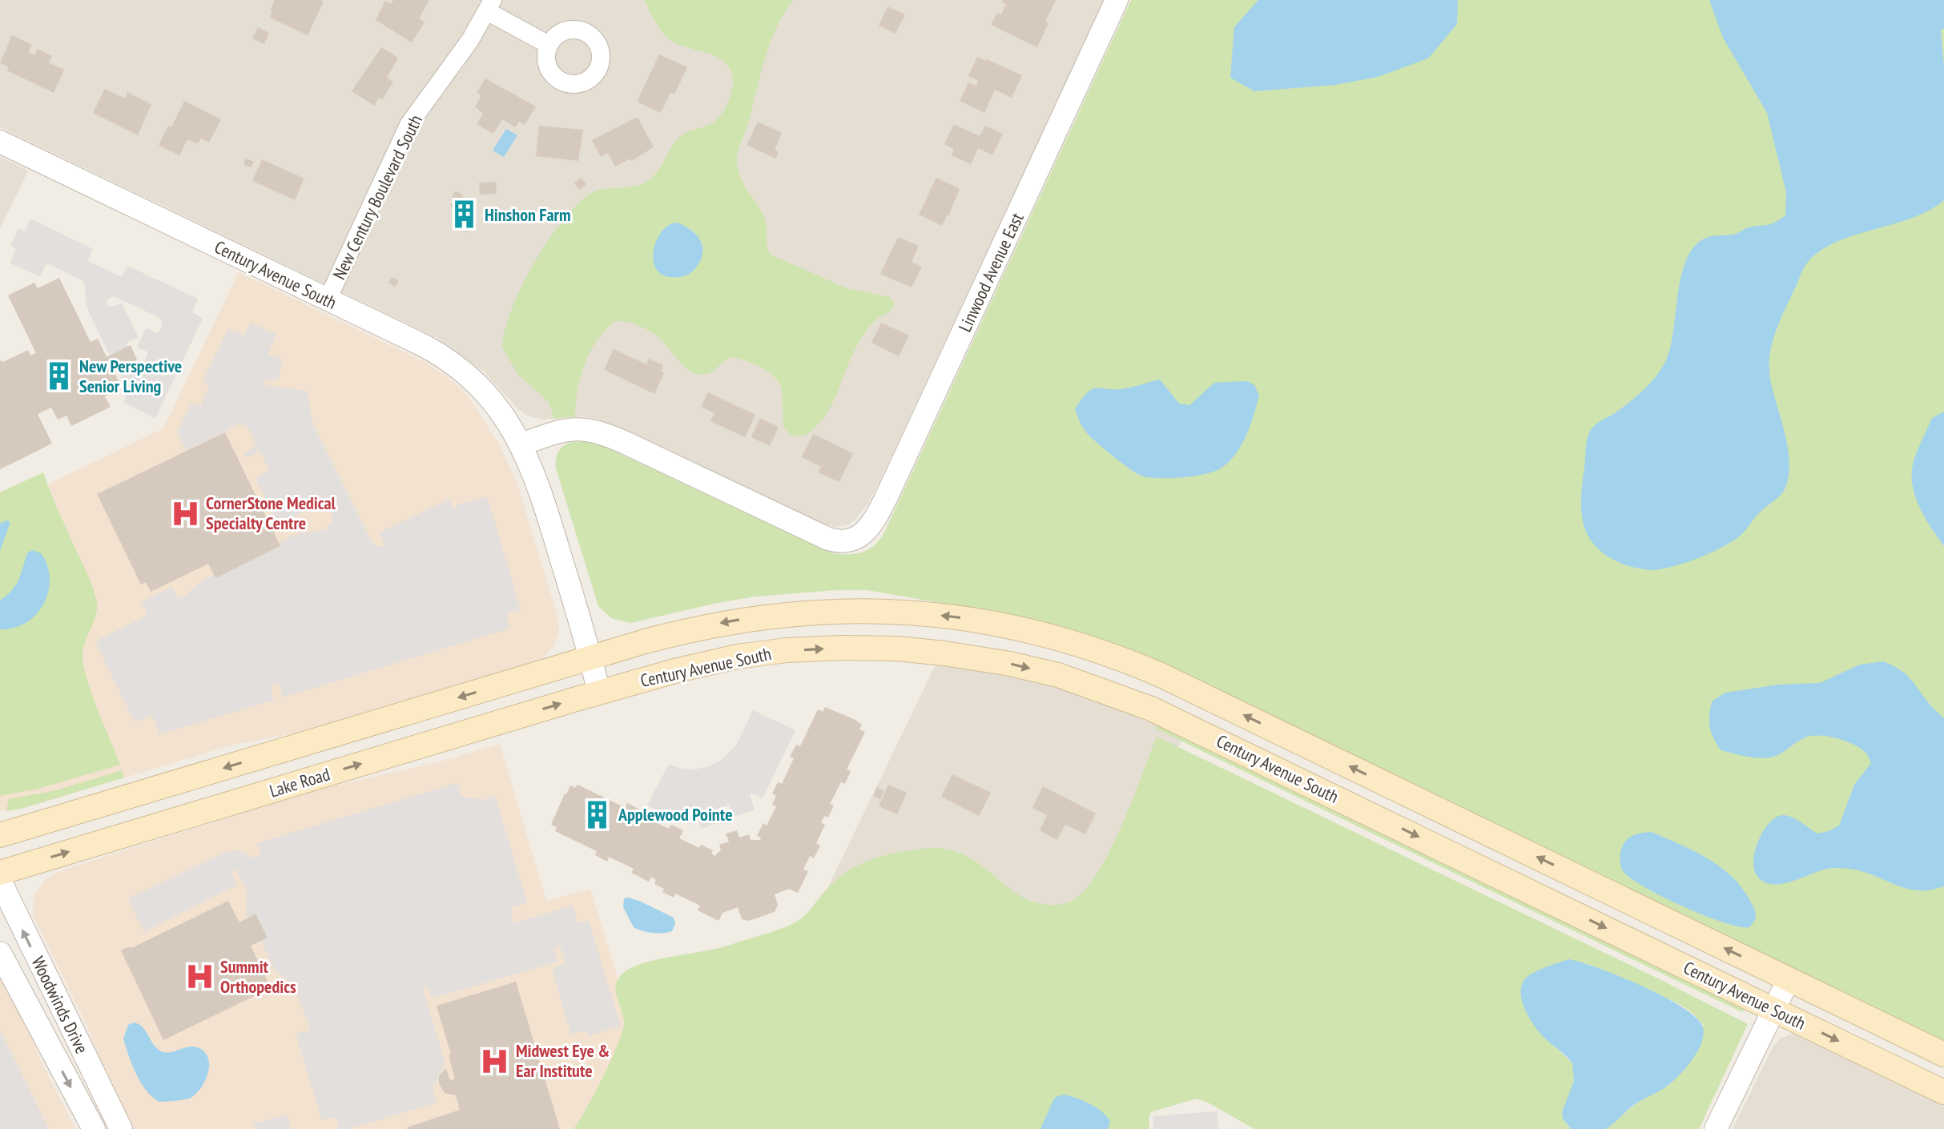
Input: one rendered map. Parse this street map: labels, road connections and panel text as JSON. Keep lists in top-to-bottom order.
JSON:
{
  "streets": {
    "main road": ["Century Avenue South", "Lake Road"],
    "street": ["New Century Boulevard South", "Linwood Avenue East", "Woodwinds Drive"]
  },
  "crossings": [
    ["New Century Boulevard South", "Century Avenue South"],
    ["Linwood Avenue East", "Century Avenue South"],
    ["Century Avenue South", "Lake Road"]
  ],
  "places": {
    "building": ["Hinshon Farm", "New Perspective Senior Living", "Applewood Pointe"],
    "hospital": ["CornerStone Medical Specialty Centre", "Summit Orthopedics", "Midwest Eye & Ear Institute"]
  }
}
